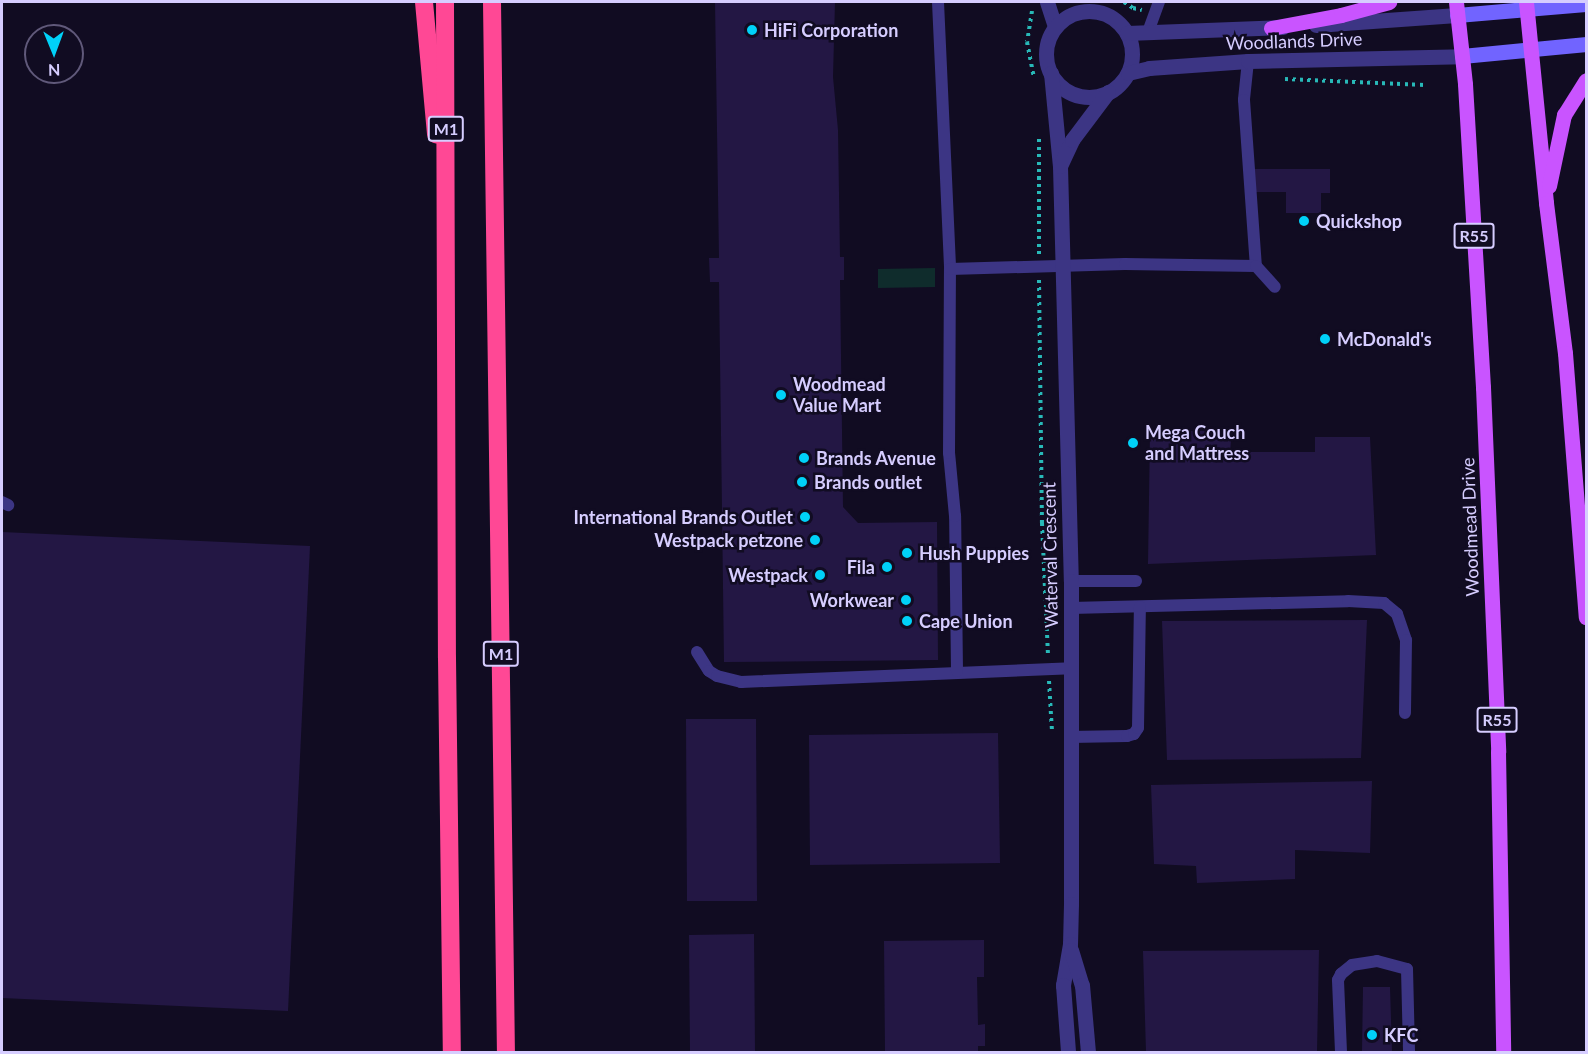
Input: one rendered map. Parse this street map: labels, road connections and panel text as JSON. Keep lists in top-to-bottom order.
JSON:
{
  "streets": {
    "highway": ["M1"],
    "main road": ["R55", "Woodmead Drive"],
    "street": ["Woodlands Drive", "Waterval Crescent"]
  },
  "crossings": [
    ["Woodlands Drive", "Woodmead Drive"],
    ["Woodlands Drive", "Waterval Crescent"]
  ],
  "places": [
    "HiFi Corporation",
    "Quickshop",
    "McDonald's",
    "Woodmead Value Mart",
    "Mega Couch and Mattress",
    "Brands Avenue",
    "Brands outlet",
    "International Brands Outlet",
    "Westpack petzone",
    "Hush Puppies",
    "Fila",
    "Westpack",
    "Workwear",
    "Cape Union",
    "KFC"
  ],
  "north": "bottom"
}
